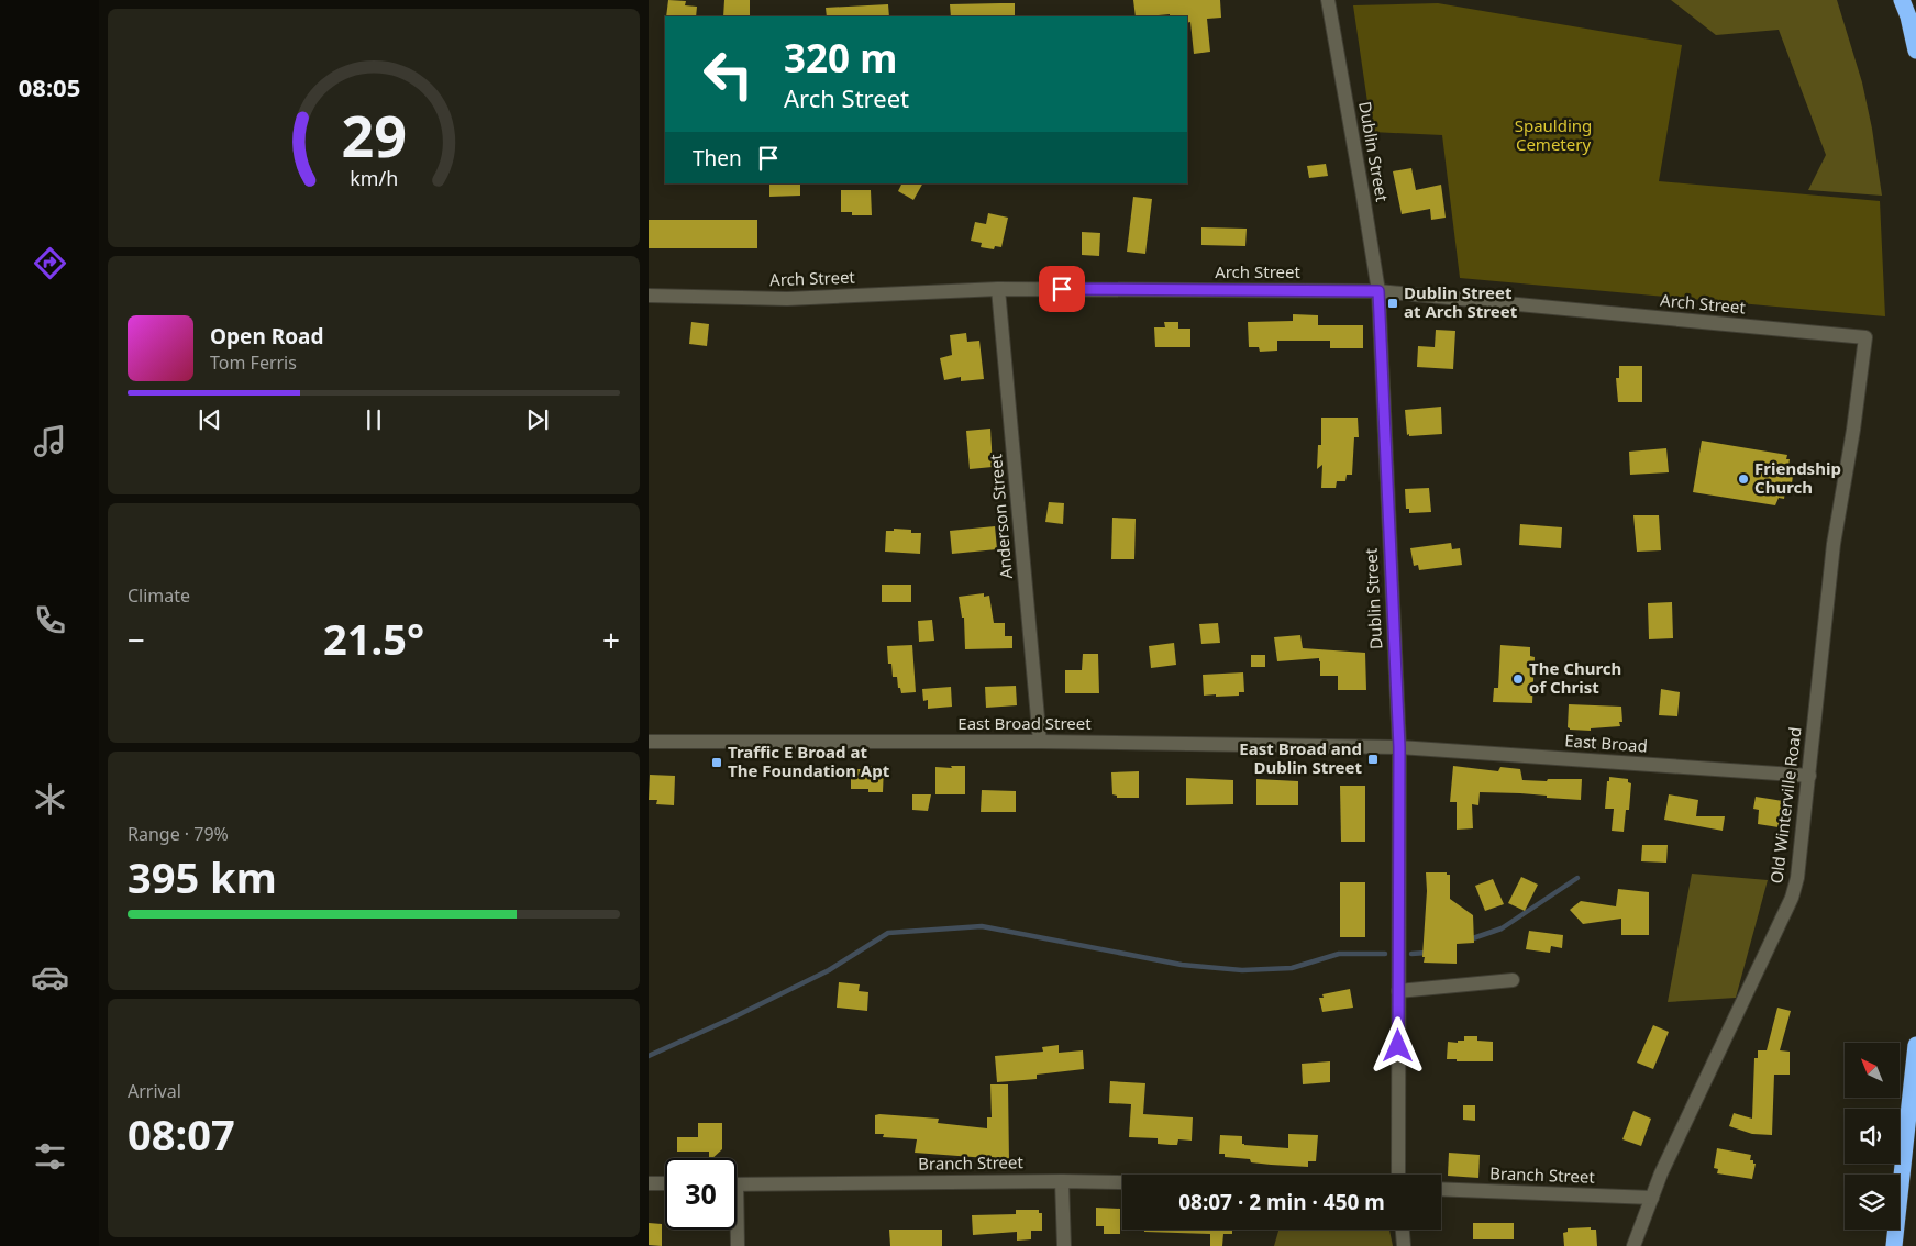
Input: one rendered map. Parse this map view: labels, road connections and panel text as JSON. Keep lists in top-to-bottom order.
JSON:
{
  "streets": {
    "street": [
      "Dublin Street",
      "Arch Street",
      "Anderson Street",
      "East Broad Street",
      "East Broad",
      "Old Winterville Road",
      "Branch Street"
    ]
  },
  "crossings": [
    ["Dublin Street", "Arch Street"],
    ["Dublin Street", "East Broad Street"],
    ["Dublin Street", "East Broad"],
    ["Arch Street", "Anderson Street"],
    ["Arch Street", "Old Winterville Road"],
    ["Anderson Street", "East Broad Street"],
    ["East Broad Street", "East Broad"],
    ["East Broad", "Old Winterville Road"],
    ["Old Winterville Road", "Branch Street"]
  ],
  "parks": ["Spaulding Cemetery"],
  "places": {
    "transit": ["Dublin Street at Arch Street", "East Broad and Dublin Street", "Traffic E Broad at The Foundation Apt"],
    "other": ["Friendship Church", "The Church of Christ"]
  },
  "north": "top left",
  "page": {
    "tabs": "08:05",
    "turn": ["320 m", "Arch Street"],
    "then": "Then",
    "song": ["Open Road", "Tom Ferris"],
    "tile": [
      "Climate",
      ["Range · 79%", "395 km"],
      ["Arrival", "08:07"]
    ],
    "heat": ["−", "21.5°", "+"],
    "limit": "30",
    "trip": "08:07 · 2 min · 450 m",
    "gauge": ["29", "km/h"]
  }
}
